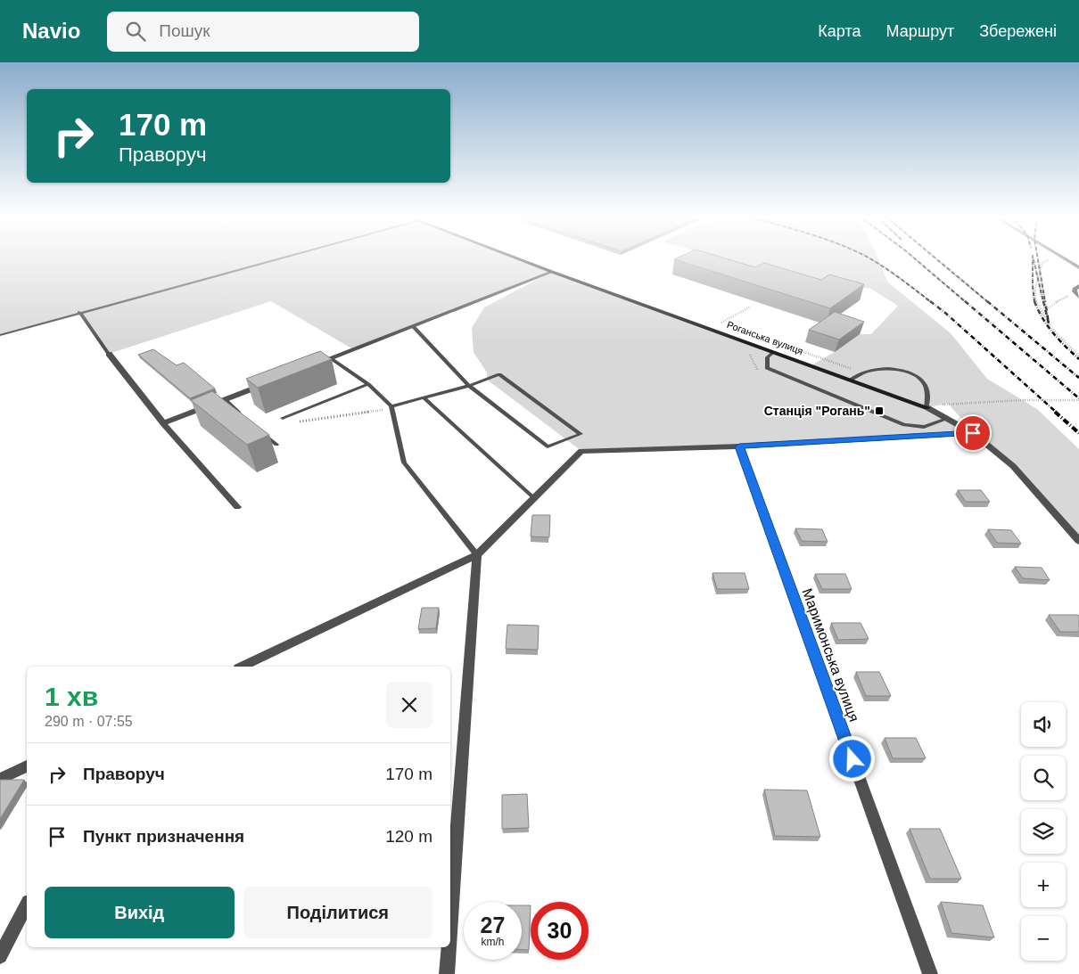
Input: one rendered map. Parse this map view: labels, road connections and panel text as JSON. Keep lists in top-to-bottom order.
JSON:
{
  "streets": {
    "main road": ["Роганська вулиця"],
    "street": ["Маримонська вулиця"]
  },
  "places": {
    "transit": ["Станція \"Рогань\""]
  },
  "page": {
    "header": "Navio",
    "search": "Пошук",
    "nav": ["Карта", "Маршрут", "Збережені"],
    "turn": ["170 m", "Праворуч"],
    "heading": ["1 хв", "290 m · 07:55"],
    "map_buttons": ["+", "−"],
    "list": [
      {
        "name": "Праворуч",
        "value": "170 m"
      },
      {
        "name": "Пункт призначення",
        "value": "120 m"
      }
    ],
    "buttons": ["Вихід", "Поділитися"],
    "speed": "27 km/h",
    "limit": "30"
  }
}
